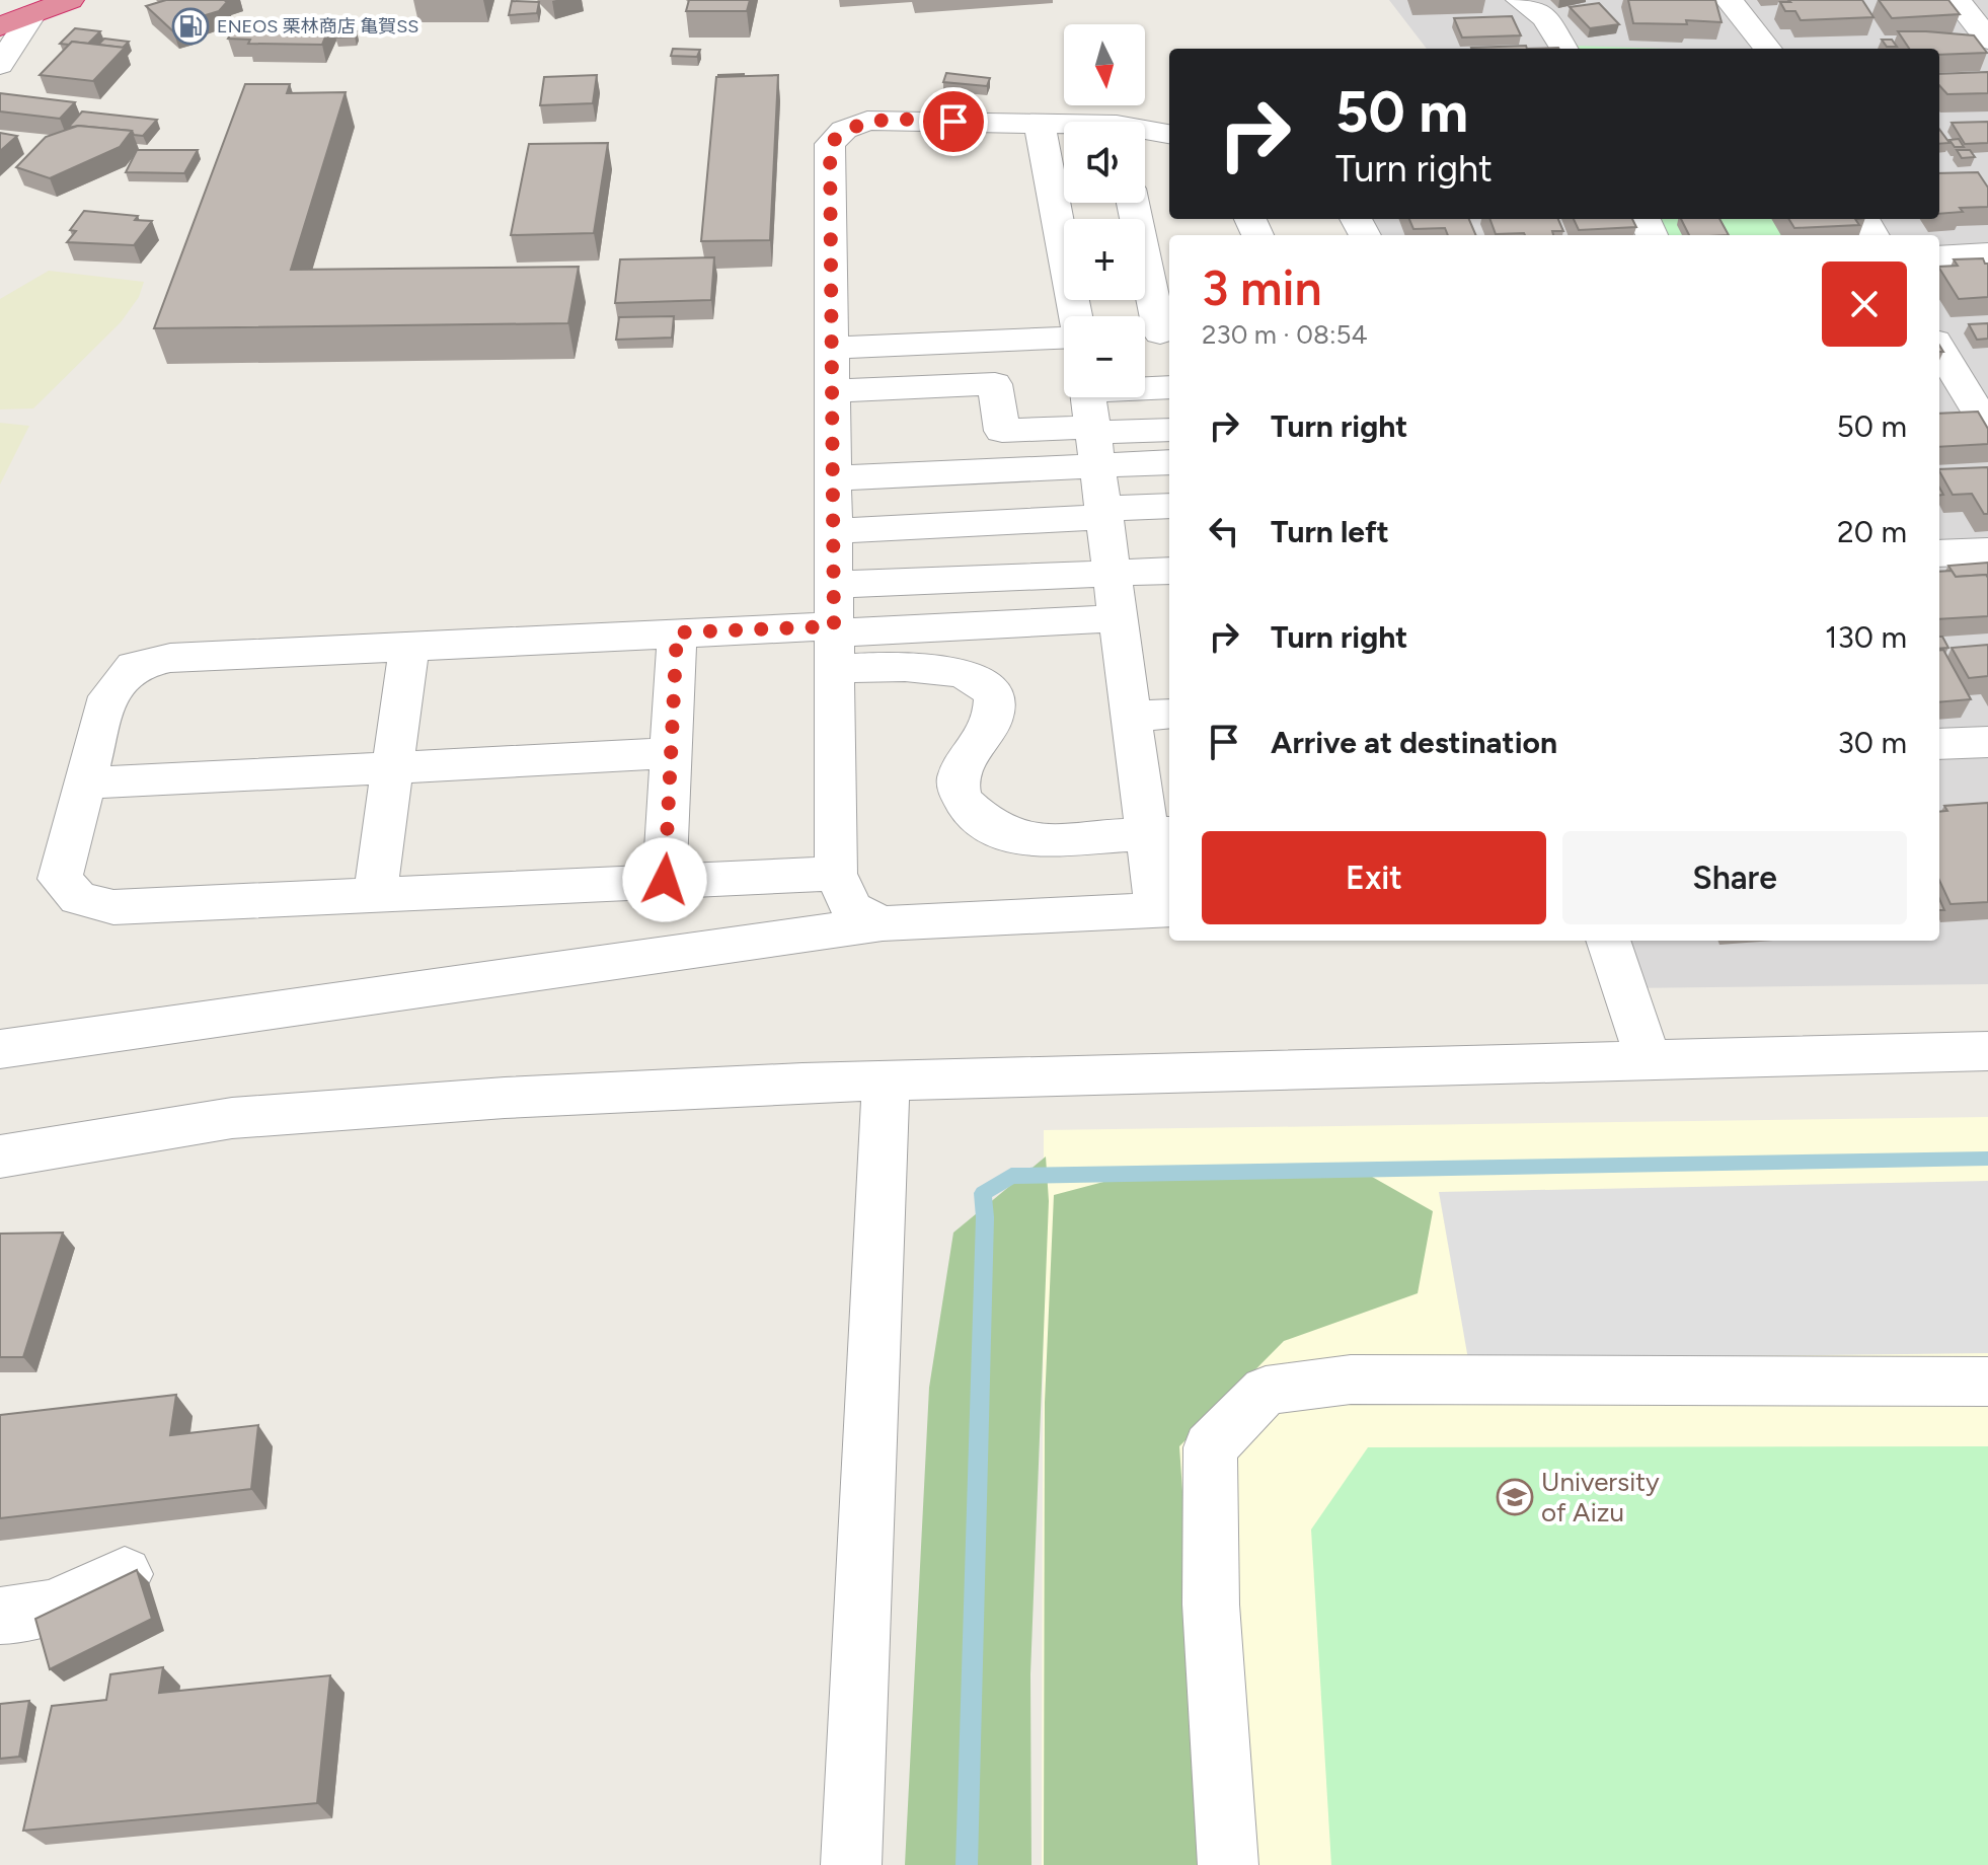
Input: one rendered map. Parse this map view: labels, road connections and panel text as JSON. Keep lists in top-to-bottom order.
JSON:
{
  "places": {
    "fuel station": ["ENEOS 栗林商店 亀賀SS"],
    "school or university": ["University of Aizu"]
  },
  "north": "bottom",
  "page": {
    "map_buttons": ["+", "−"],
    "turn": ["50 m", "Turn right"],
    "heading": ["3 min", "230 m · 08:54"],
    "list": [
      {
        "name": "Turn right",
        "value": "50 m"
      },
      {
        "name": "Turn left",
        "value": "20 m"
      },
      {
        "name": "Turn right",
        "value": "130 m"
      },
      {
        "name": "Arrive at destination",
        "value": "30 m"
      }
    ],
    "buttons": ["Exit", "Share"]
  }
}
